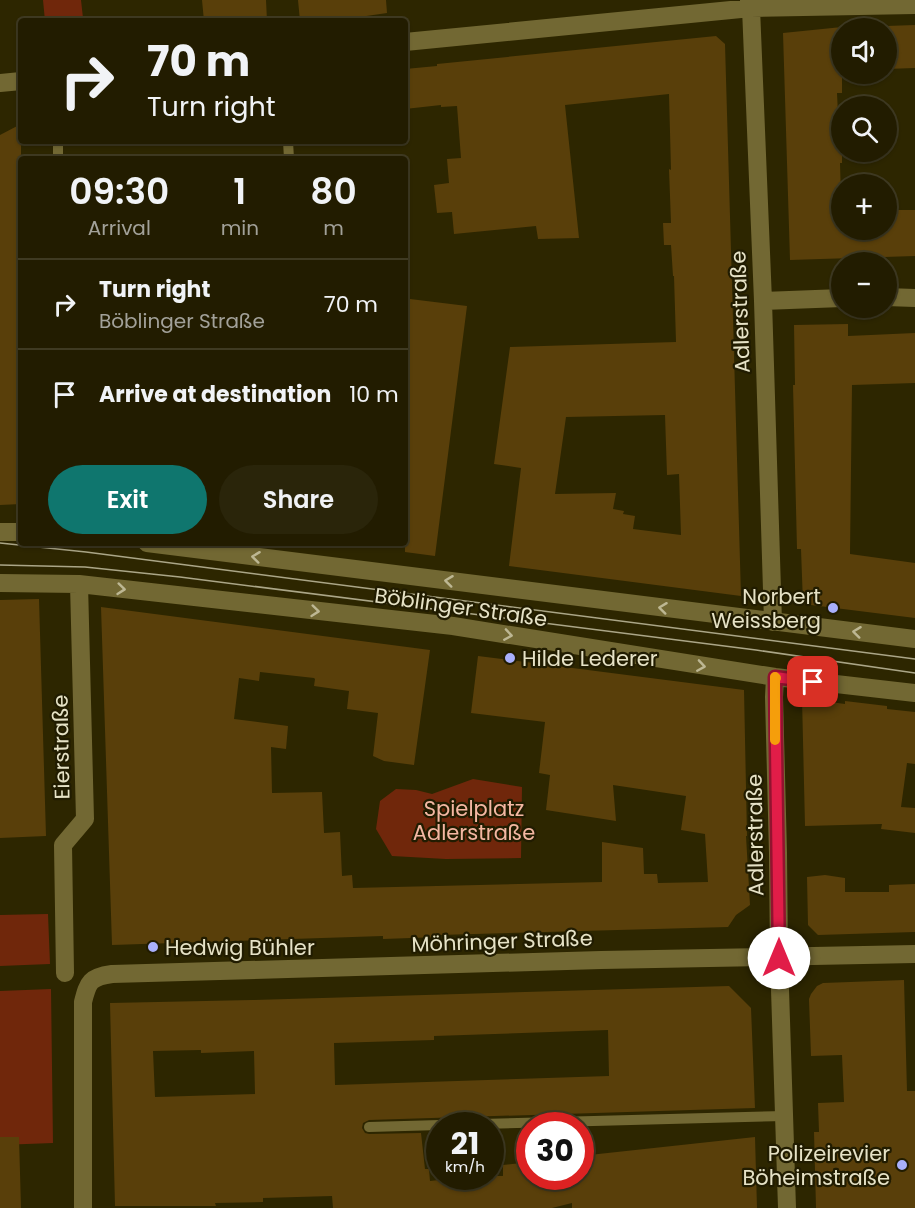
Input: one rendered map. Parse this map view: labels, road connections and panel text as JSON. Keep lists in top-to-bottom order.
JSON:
{
  "streets": {
    "street": [
      "Adlerstraße",
      "Böblinger Straße",
      "Eierstraße",
      "Möhringer Straße"
    ]
  },
  "crossings": [
    ["Adlerstraße", "Böblinger Straße"],
    ["Adlerstraße", "Möhringer Straße"],
    ["Böblinger Straße", "Eierstraße"]
  ],
  "parks": ["Spielplatz Adlerstraße"],
  "places": [
    "Norbert Weissberg",
    "Hilde Lederer",
    "Hedwig Bühler",
    "Polizeirevier Böheimstraße"
  ],
  "page": {
    "map_buttons": ["+", "−"],
    "turn": ["70 m", "Turn right"],
    "eta": [
      "09:30",
      "Arrival",
      "1",
      "min",
      "80",
      "m"
    ],
    "list": [
      {
        "name": "Turn right",
        "note": "Böblinger Straße",
        "value": "70 m"
      },
      {
        "name": "Arrive at destination",
        "value": "10 m"
      }
    ],
    "buttons": ["Exit", "Share"],
    "speed": "21 km/h",
    "limit": "30"
  }
}
